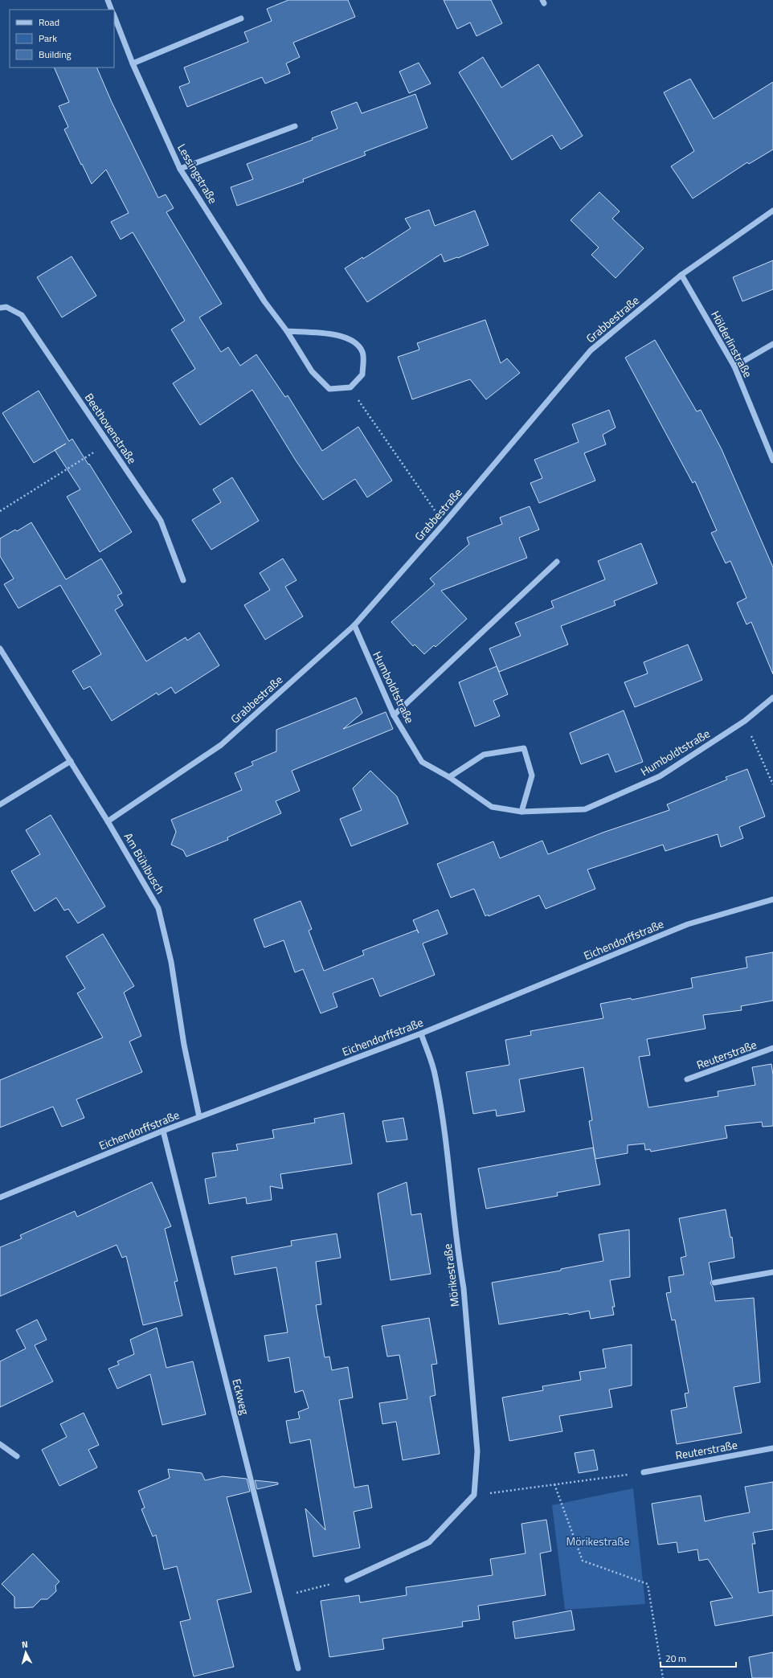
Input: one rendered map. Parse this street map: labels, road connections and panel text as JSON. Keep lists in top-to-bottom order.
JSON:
{
  "streets": {
    "street": [
      "Lessingstraße",
      "Grabbestraße",
      "Hölderlinstraße",
      "Beethovenstraße",
      "Humboldtstraße",
      "Am Bühlbusch",
      "Eichendorffstraße",
      "Reuterstraße",
      "Mörikestraße",
      "Eckweg"
    ]
  },
  "crossings": [
    ["Grabbestraße", "Hölderlinstraße"],
    ["Grabbestraße", "Humboldtstraße"],
    ["Grabbestraße", "Am Bühlbusch"],
    ["Am Bühlbusch", "Eichendorffstraße"],
    ["Eichendorffstraße", "Mörikestraße"],
    ["Eichendorffstraße", "Eckweg"]
  ],
  "parks": ["Mörikestraße"],
  "legend": ["Road", "Park", "Building"],
  "scale_bar": "20 m",
  "north": "top"
}
